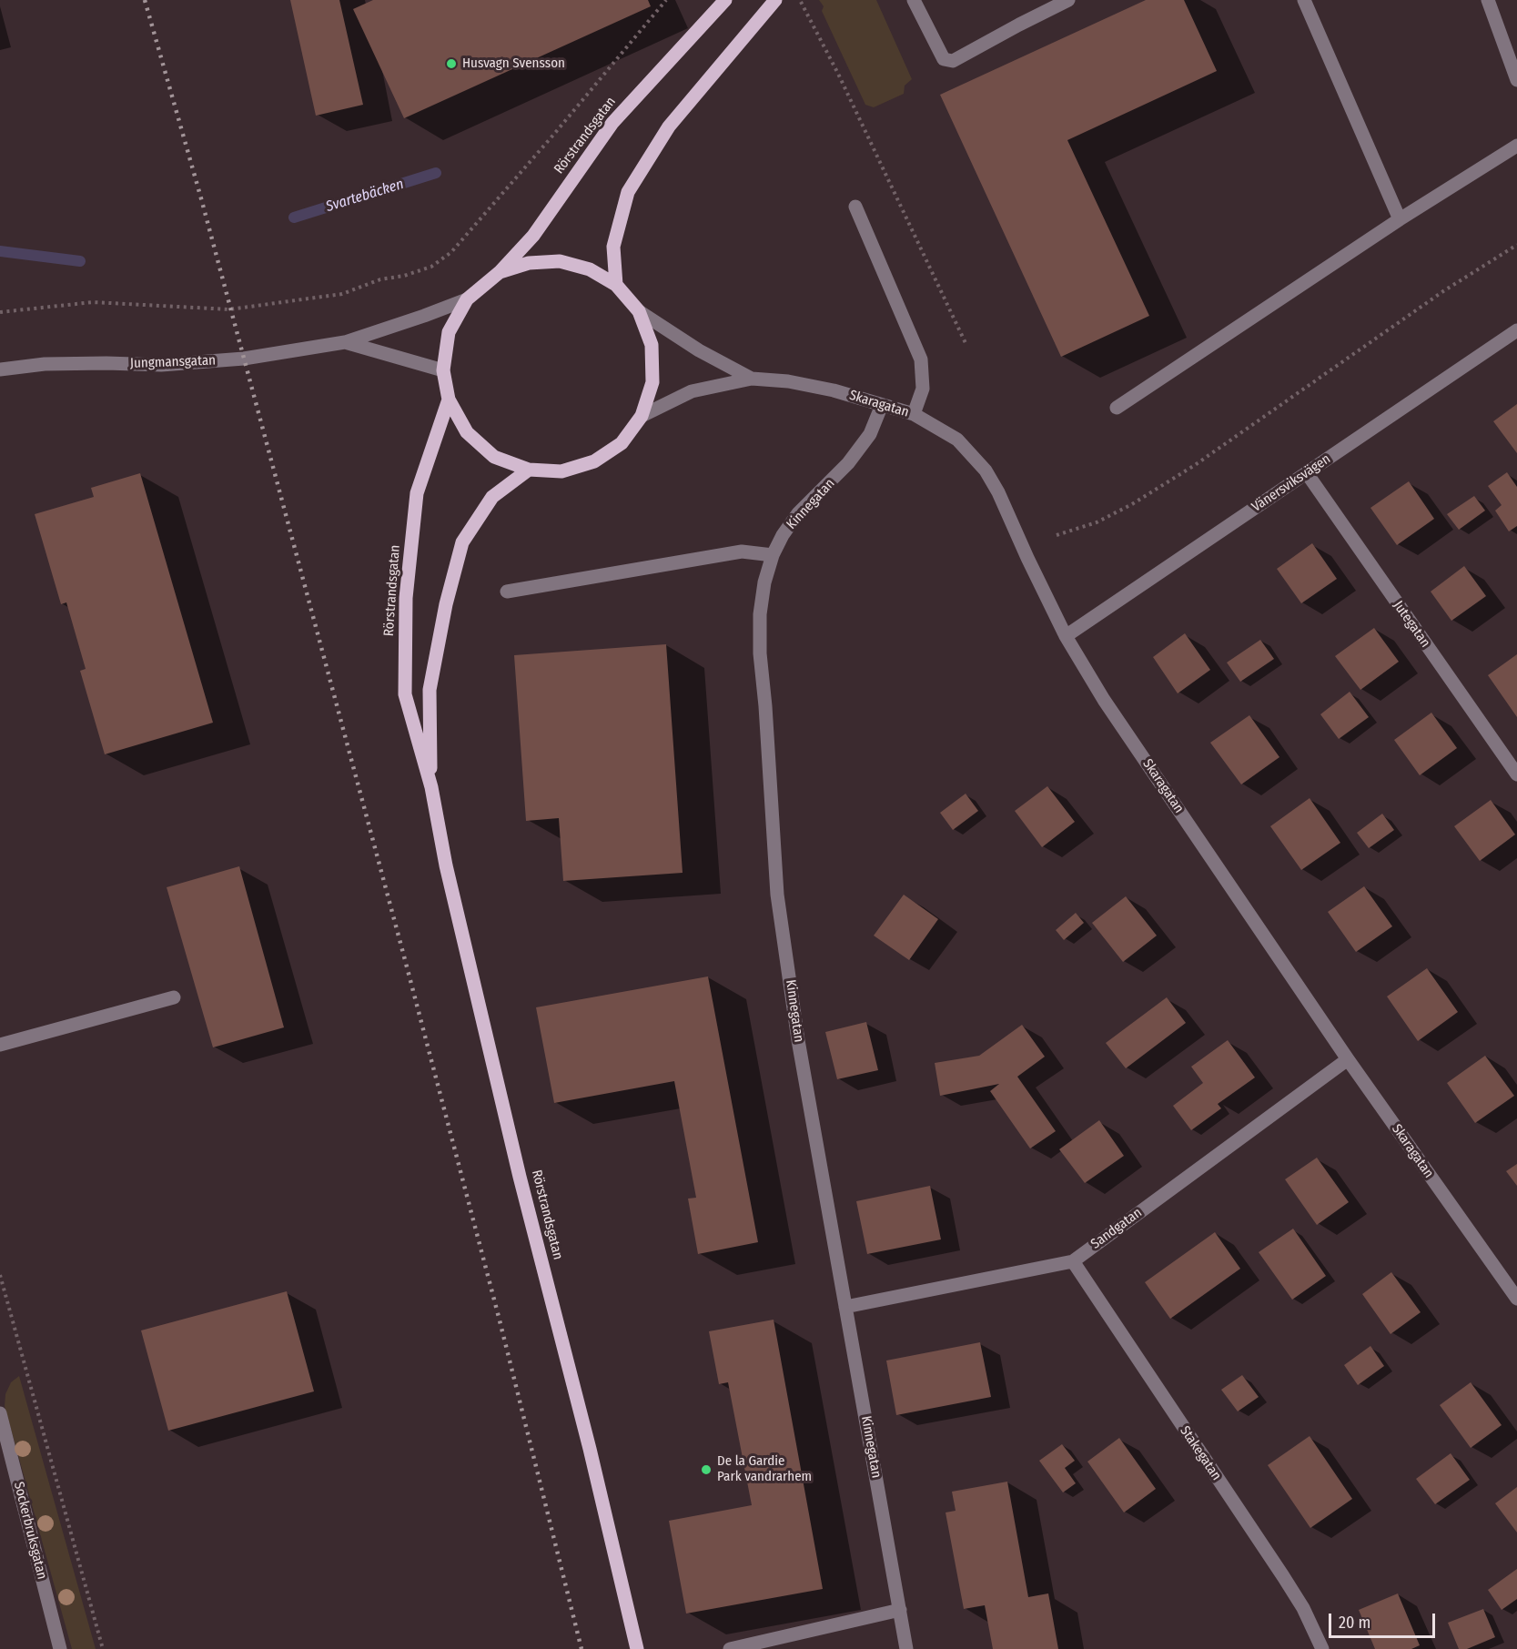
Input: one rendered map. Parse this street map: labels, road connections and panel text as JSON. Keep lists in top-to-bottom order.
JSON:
{
  "streets": {
    "main road": ["Rörstrandsgatan"],
    "street": [
      "Jungmansgatan",
      "Skaragatan",
      "Vänersviksvägen",
      "Kinnegatan",
      "Jutegatan",
      "Sandgatan",
      "Stakegatan",
      "Sockerbruksgatan"
    ]
  },
  "crossings": [
    ["Rörstrandsgatan", "Jungmansgatan"],
    ["Rörstrandsgatan", "Skaragatan"],
    ["Skaragatan", "Vänersviksvägen"],
    ["Skaragatan", "Kinnegatan"],
    ["Skaragatan", "Sandgatan"],
    ["Vänersviksvägen", "Jutegatan"],
    ["Kinnegatan", "Sandgatan"],
    ["Sandgatan", "Stakegatan"]
  ],
  "water": ["Svartebäcken"],
  "places": ["Husvagn Svensson", "De la Gardie Park vandrarhem"],
  "scale_bar": "20 m"
}
